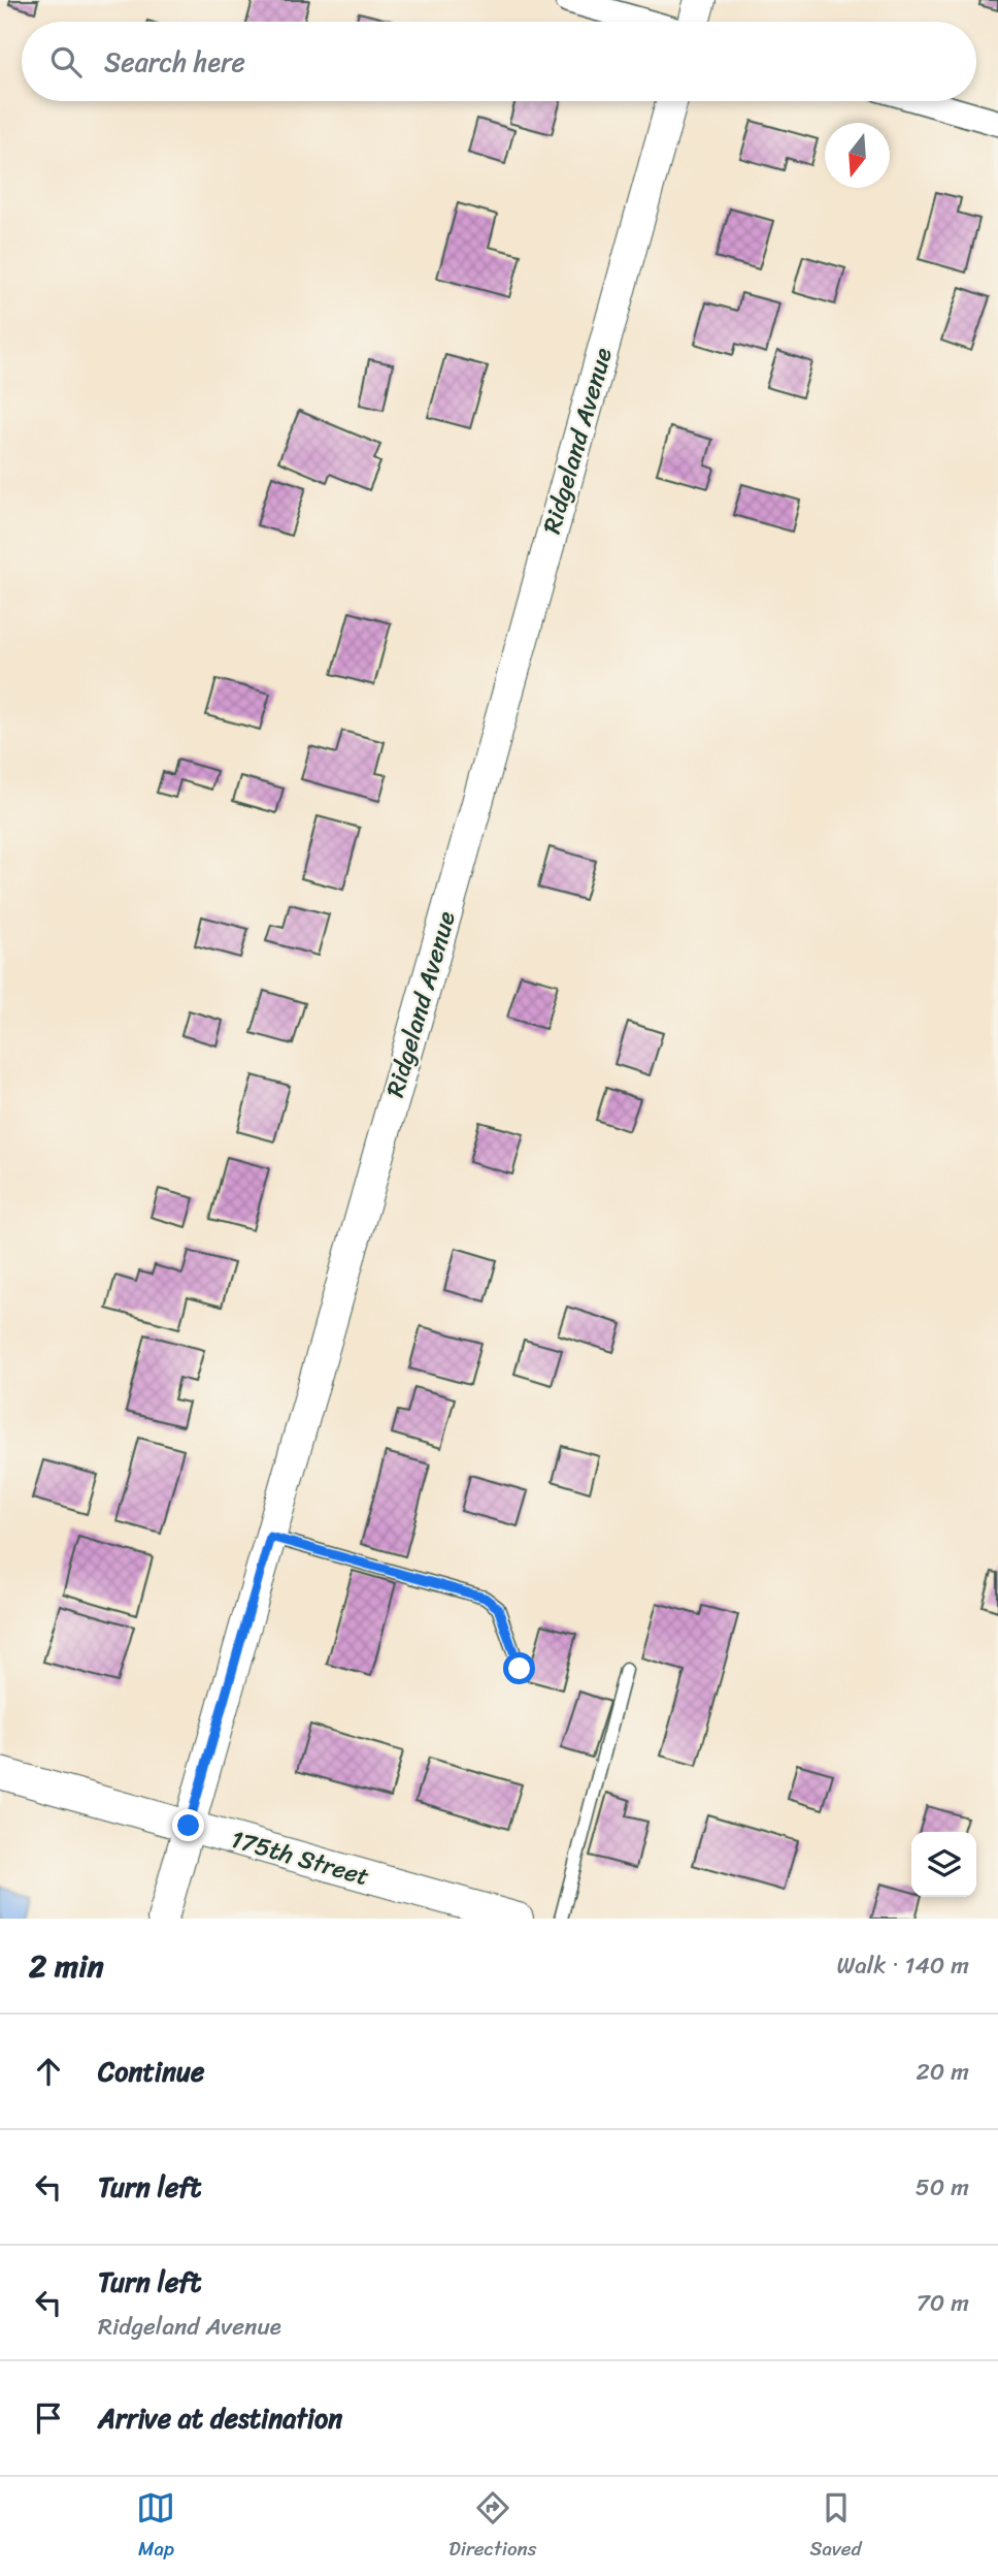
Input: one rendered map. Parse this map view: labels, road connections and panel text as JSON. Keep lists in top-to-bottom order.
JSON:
{
  "streets": {
    "street": ["Ridgeland Avenue", "175th Street"]
  },
  "crossings": [
    ["Ridgeland Avenue", "175th Street"]
  ],
  "north": "bottom",
  "page": {
    "search": "Search here",
    "heading": ["2 min", "Walk · 140 m"],
    "list": [
      ["Continue", "20 m"],
      ["Turn left", "50 m"],
      ["Turn left", "Ridgeland Avenue", "70 m"],
      "Arrive at destination"
    ],
    "nav": ["Map", "Directions", "Saved"]
  }
}
